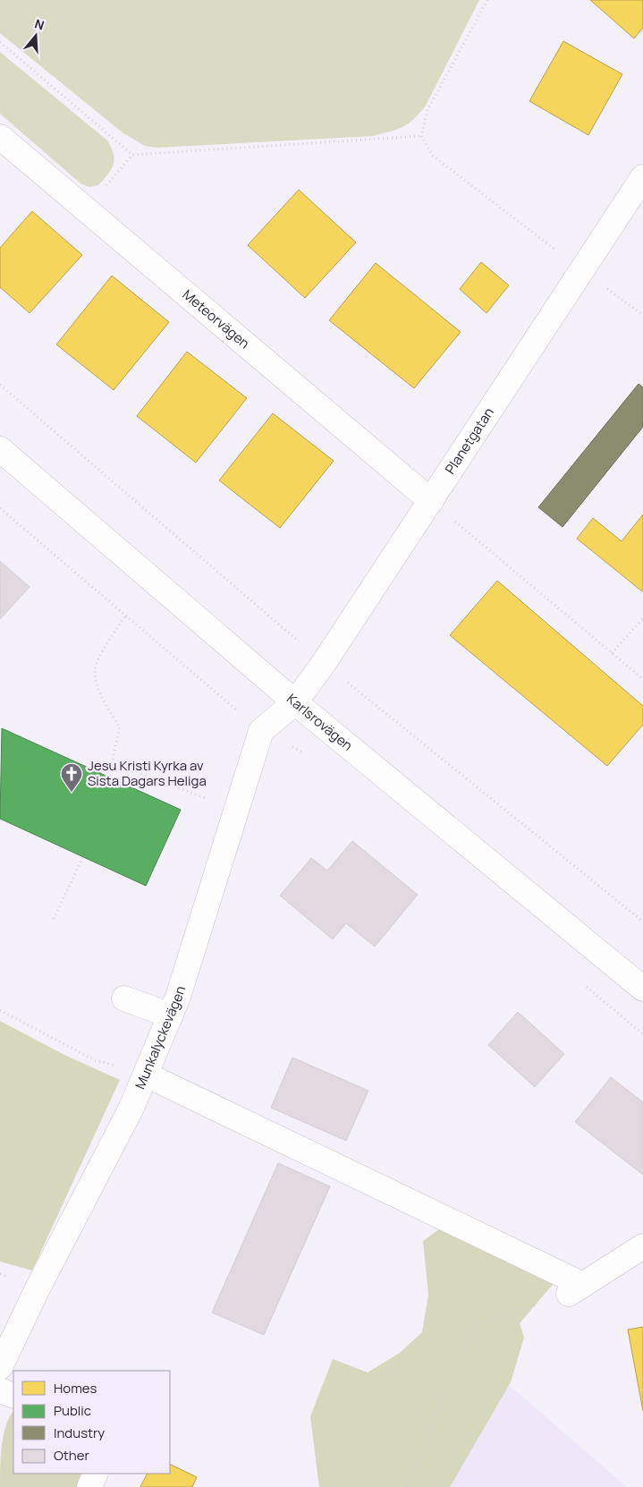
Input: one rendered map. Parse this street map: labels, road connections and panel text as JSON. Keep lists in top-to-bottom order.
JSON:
{
  "streets": {
    "street": [
      "Meteorvägen",
      "Planetgatan",
      "Karlsrovägen",
      "Munkalyckevägen"
    ]
  },
  "crossings": [
    ["Meteorvägen", "Planetgatan"],
    ["Planetgatan", "Karlsrovägen"]
  ],
  "places": {
    "church": ["Jesu Kristi Kyrka av Sista Dagars Heliga"]
  },
  "legend": [
    "Homes",
    "Public",
    "Industry",
    "Other"
  ],
  "north": "top"
}
